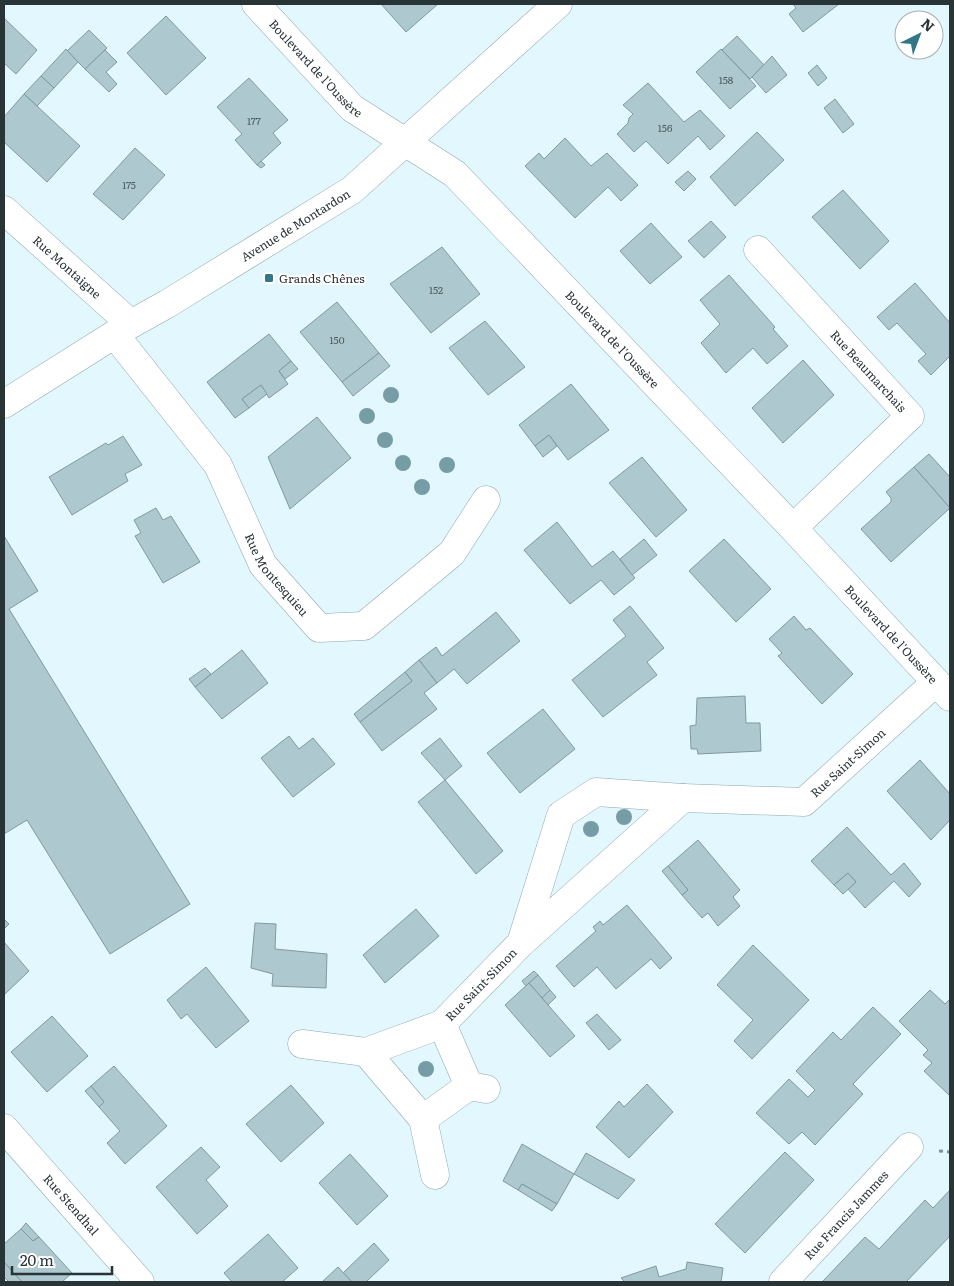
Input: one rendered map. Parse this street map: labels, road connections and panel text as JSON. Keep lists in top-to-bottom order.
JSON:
{
  "streets": {
    "street": [
      "Boulevard de l'Oussère",
      "Avenue de Montardon",
      "Rue Montaigne",
      "Rue Beaumarchais",
      "Rue Montesquieu",
      "Rue Saint-Simon",
      "Rue Stendhal",
      "Rue Francis Jammes"
    ]
  },
  "crossings": [
    ["Boulevard de l'Oussère", "Avenue de Montardon"],
    ["Boulevard de l'Oussère", "Rue Beaumarchais"],
    ["Boulevard de l'Oussère", "Rue Saint-Simon"],
    ["Avenue de Montardon", "Rue Montaigne"],
    ["Avenue de Montardon", "Rue Montesquieu"],
    ["Rue Montaigne", "Rue Montesquieu"]
  ],
  "places": {
    "transit": ["Grands Chênes"]
  },
  "house_numbers": [
    "158",
    "177",
    "156",
    "175",
    "152",
    "150"
  ],
  "scale_bar": "20 m",
  "north": "top right"
}
